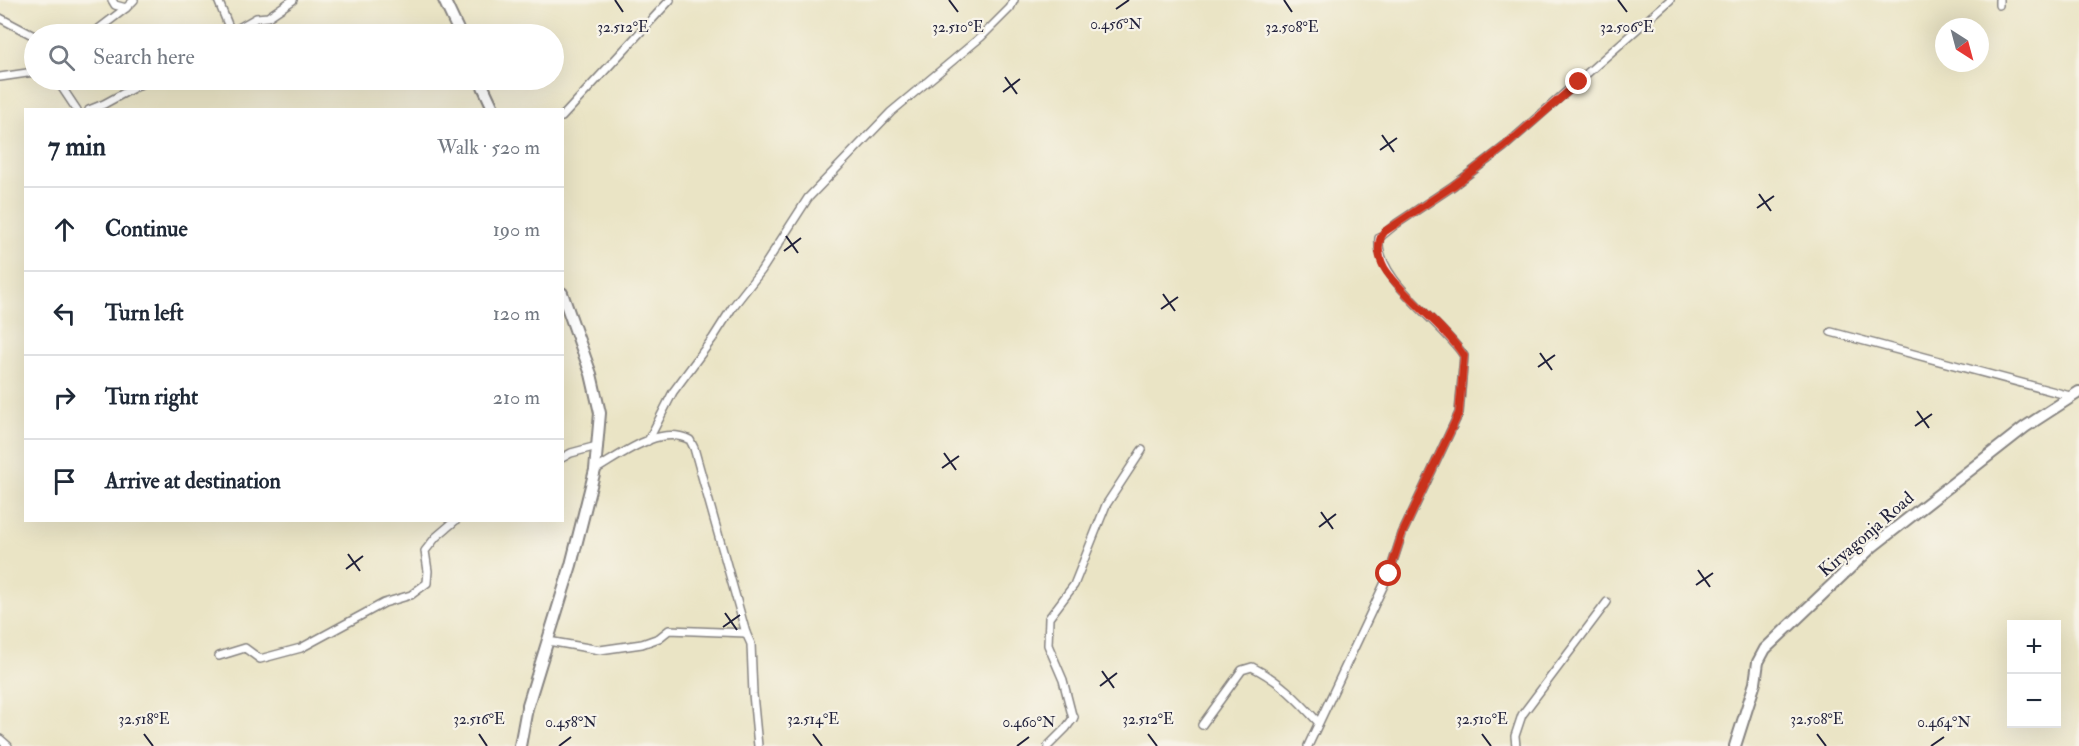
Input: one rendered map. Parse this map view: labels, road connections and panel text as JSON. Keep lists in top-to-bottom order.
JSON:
{
  "streets": {
    "street": ["Kiryagonja Road"]
  },
  "north": "bottom right",
  "page": {
    "search": "Search here",
    "heading": ["7 min", "Walk · 520 m"],
    "list": [
      ["Continue", "190 m"],
      ["Turn left", "120 m"],
      ["Turn right", "210 m"],
      "Arrive at destination"
    ],
    "map_buttons": ["+", "−"]
  },
  "coordinates": [
    "0.456°N",
    "32.512°E",
    "32.510°E",
    "32.508°E",
    "32.506°E",
    "32.518°E",
    "32.516°E",
    "32.514°E",
    "0.458°N",
    "0.460°N",
    "0.464°N"
  ]
}
